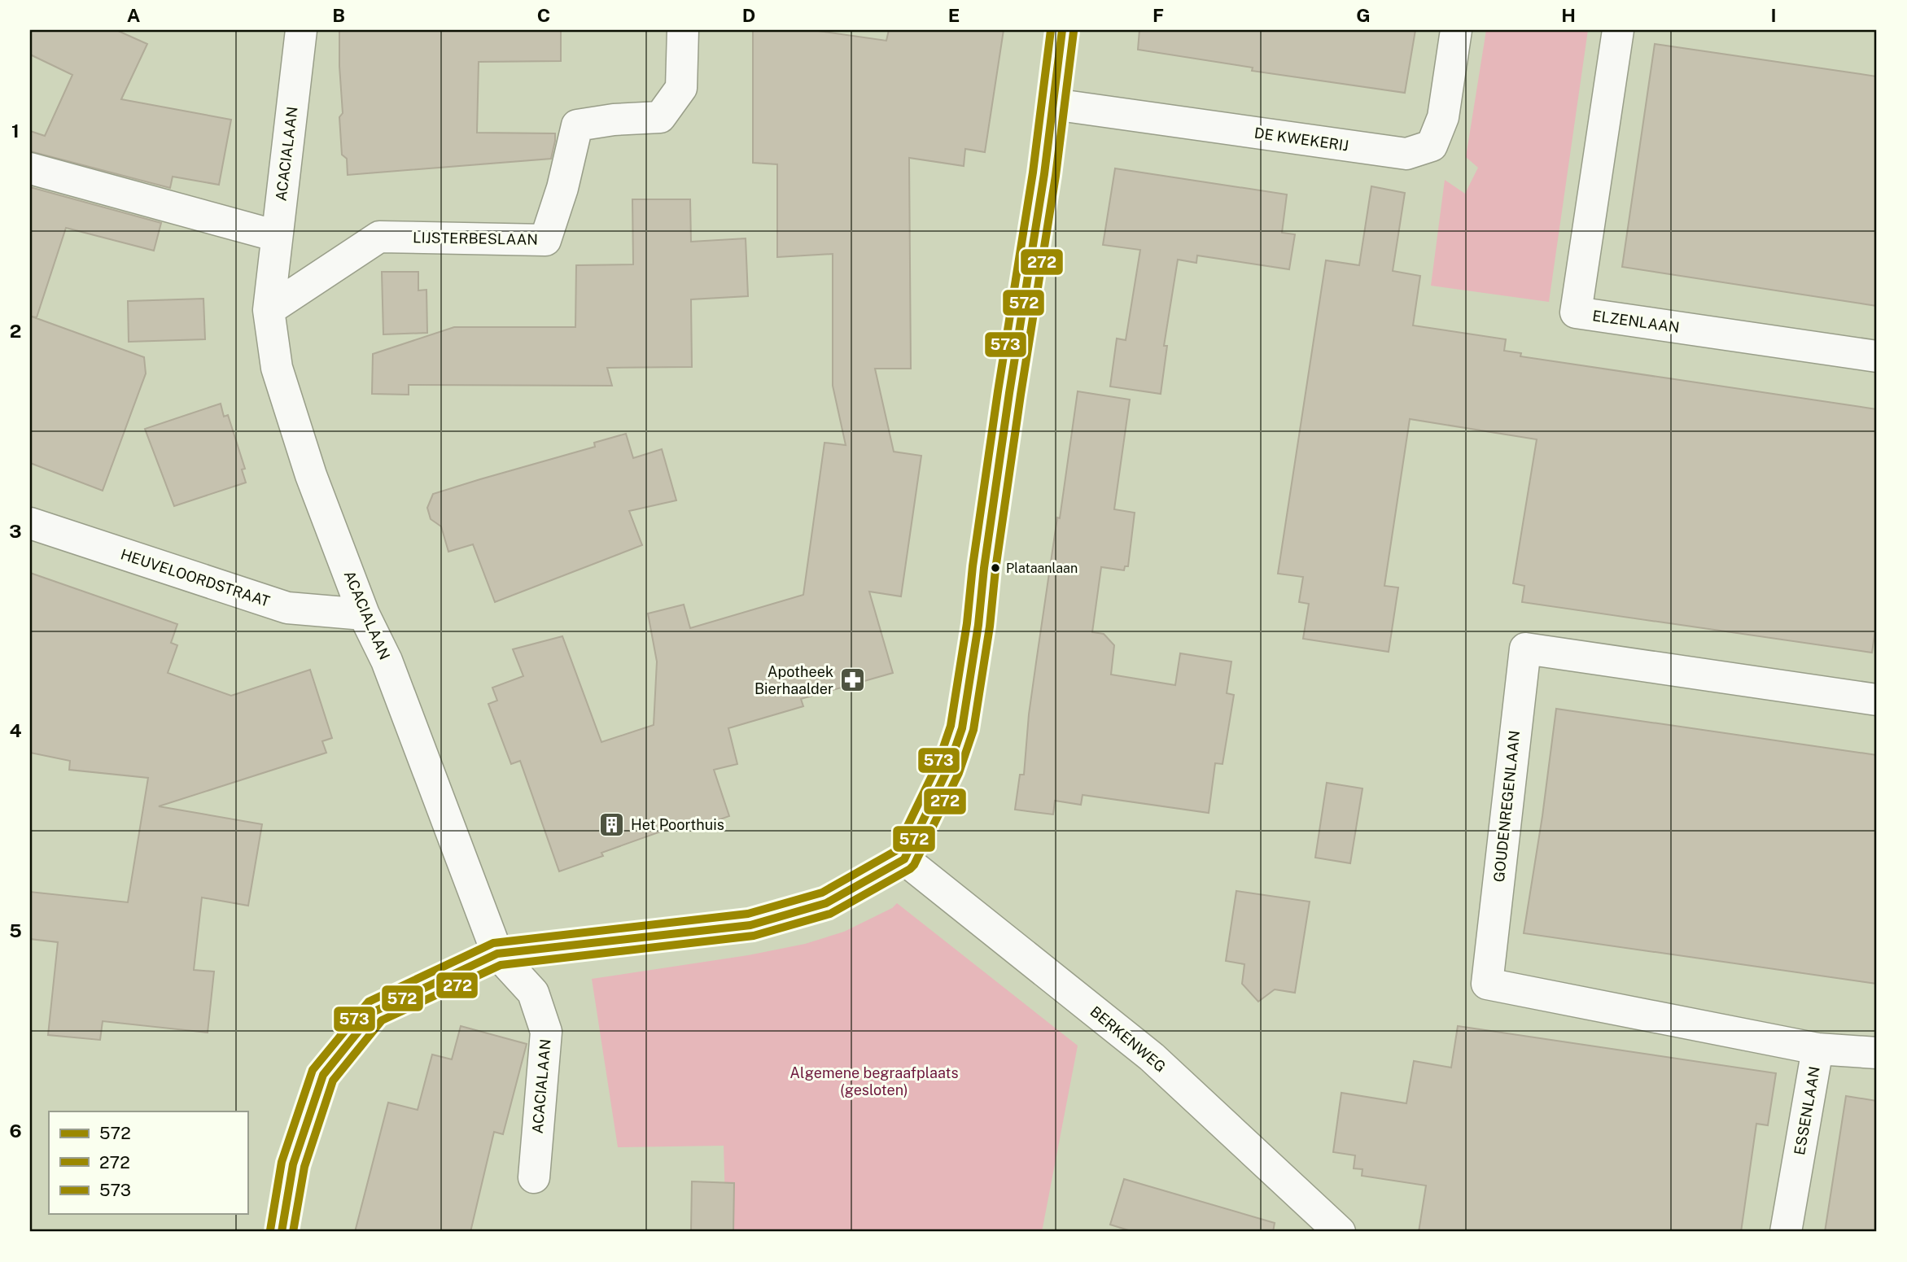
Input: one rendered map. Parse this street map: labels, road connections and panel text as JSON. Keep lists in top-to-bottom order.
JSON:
{
  "streets": {
    "street": [
      "DE KWEKERIJ",
      "ACACIALAAN",
      "LIJSTERBESLAAN",
      "ELZENLAAN",
      "HEUVELOORDSTRAAT",
      "GOUDENREGENLAAN",
      "BERKENWEG",
      "ESSENLAAN"
    ]
  },
  "crossings": [
    ["ACACIALAAN", "LIJSTERBESLAAN"],
    ["ACACIALAAN", "HEUVELOORDSTRAAT"],
    ["GOUDENREGENLAAN", "ESSENLAAN"]
  ],
  "parks": ["Algemene begraafplaats (gesloten)"],
  "places": {
    "other": ["Plataanlaan"],
    "pharmacy": ["Apotheek Bierhaalder"],
    "building": ["Het Poorthuis"]
  },
  "lines": ["transit line 572", "transit line 573", "transit line 272"],
  "legend": ["572", "272", "573"],
  "grid": {
    "columns": [
      "A",
      "B",
      "C",
      "D",
      "E",
      "F",
      "G",
      "H",
      "I"
    ],
    "rows": [
      "1",
      "2",
      "3",
      "4",
      "5",
      "6"
    ]
  }
}
